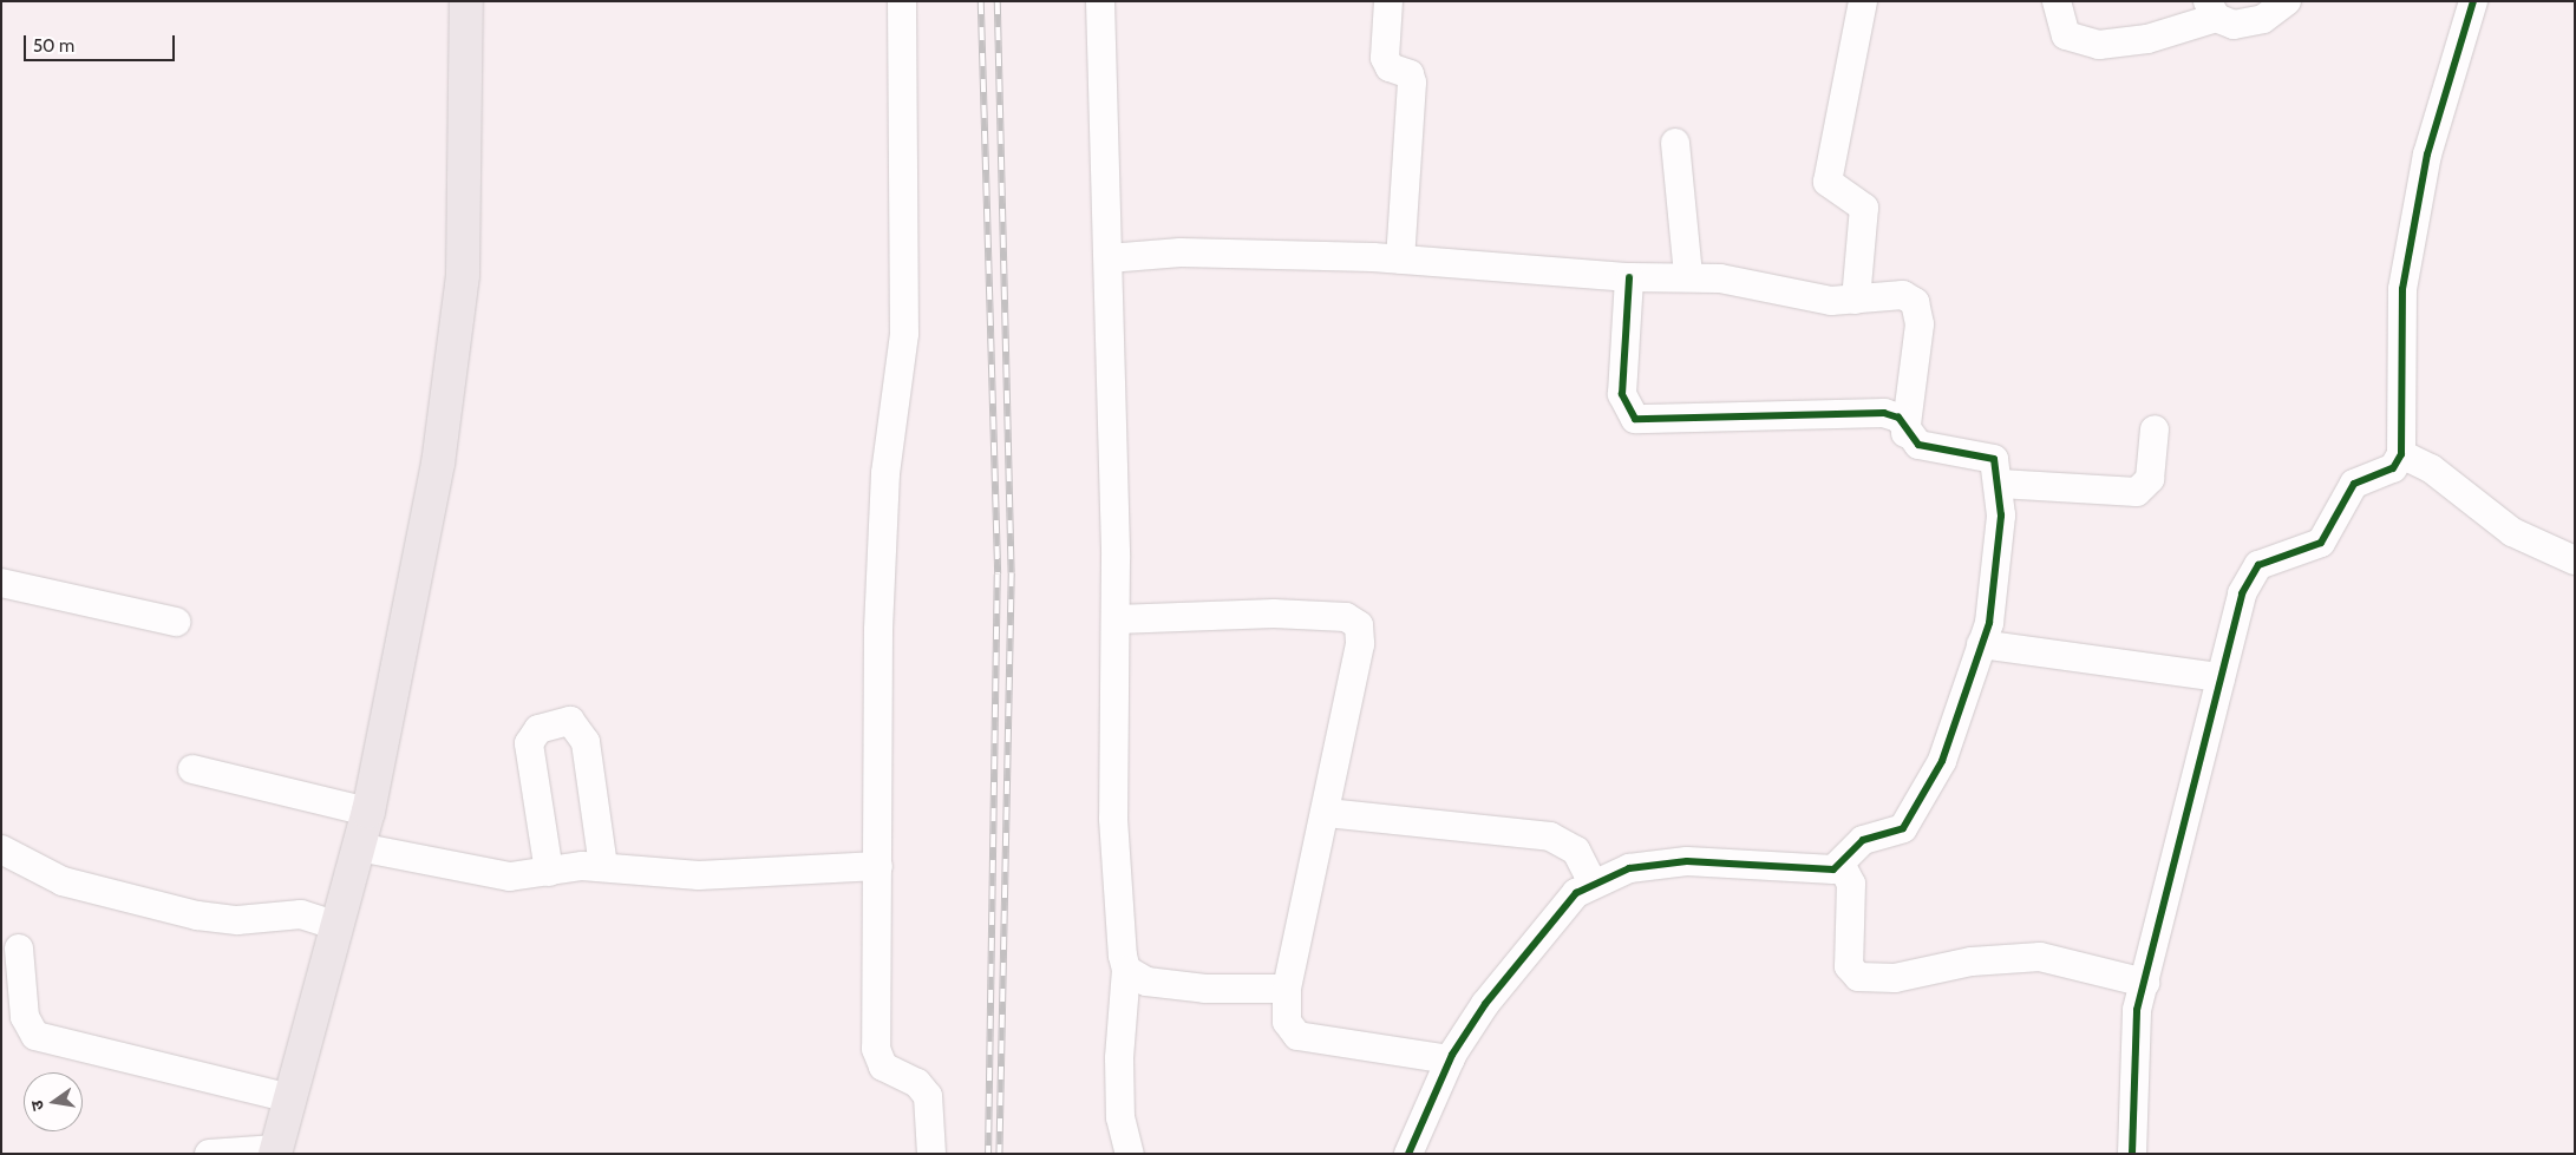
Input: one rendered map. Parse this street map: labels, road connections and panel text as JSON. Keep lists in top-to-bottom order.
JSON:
{
  "scale_bar": "50 m",
  "north": "left"
}
